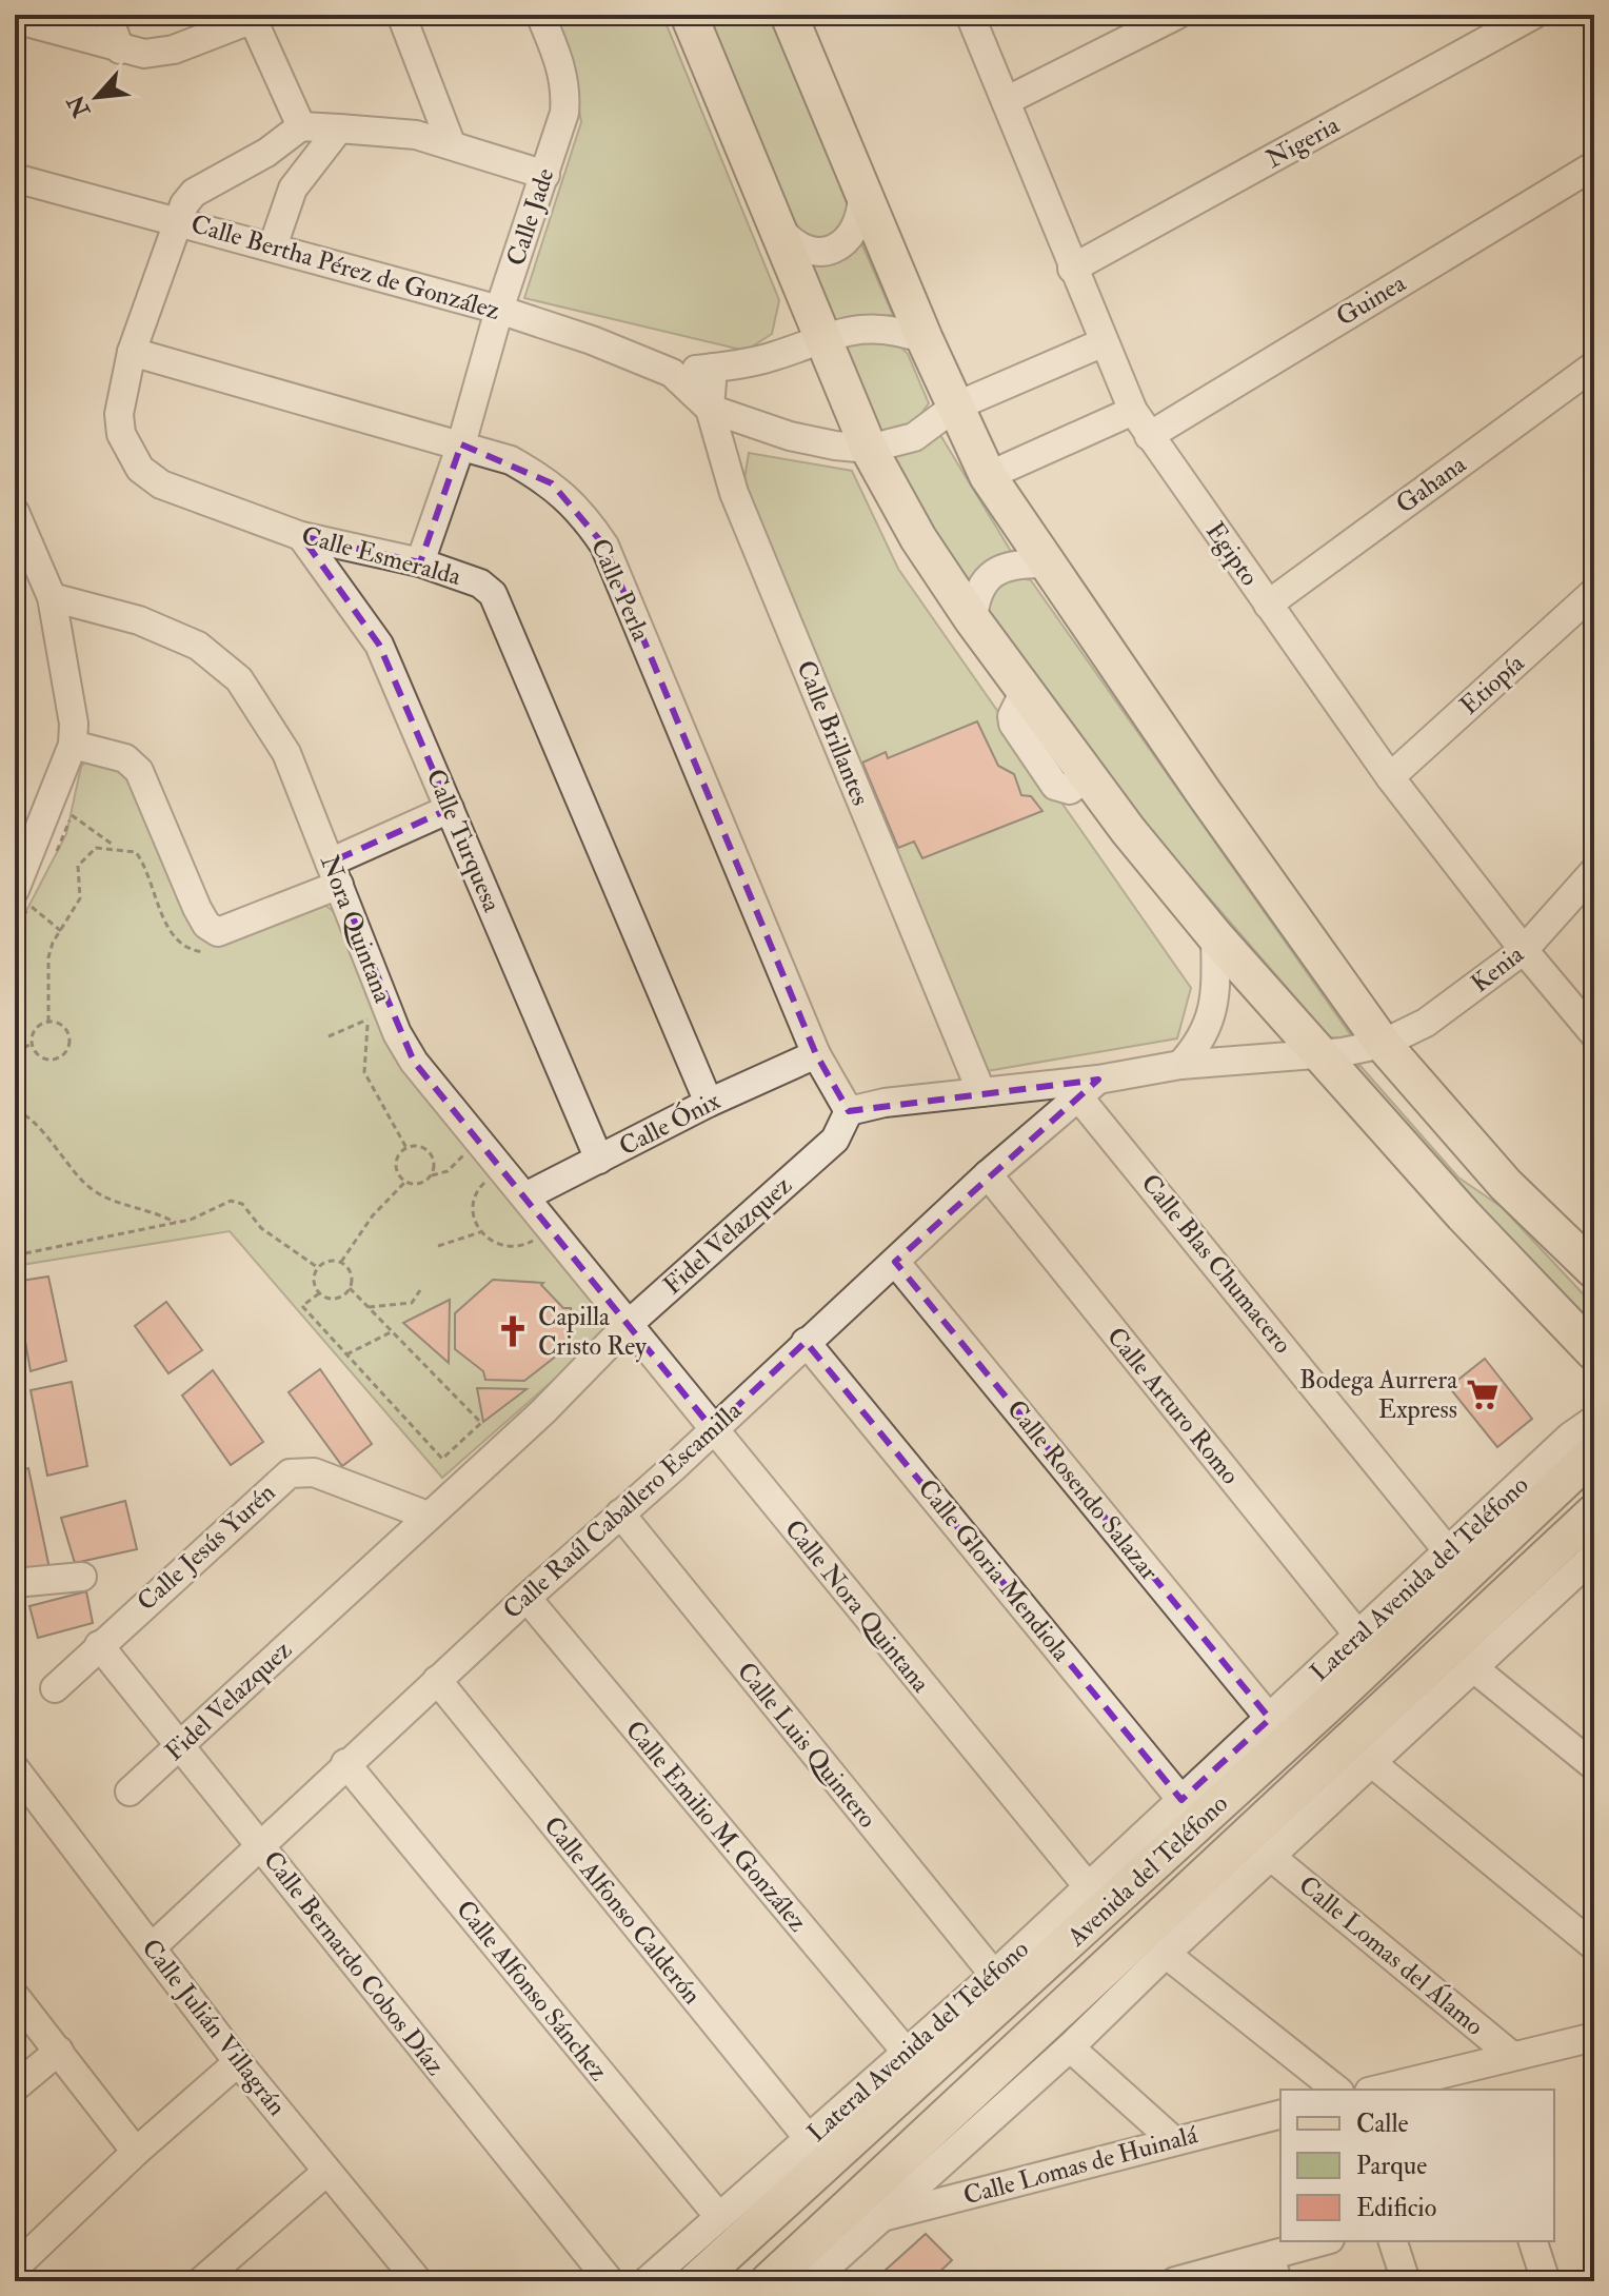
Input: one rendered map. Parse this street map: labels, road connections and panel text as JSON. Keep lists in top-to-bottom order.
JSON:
{
  "streets": {
    "main road": ["Avenida del Teléfono"],
    "street": [
      "Nigeria",
      "Calle Jade",
      "Calle Bertha Pérez de González",
      "Guinea",
      "Gahana",
      "Egipto",
      "Calle Esmeralda",
      "Calle Perla",
      "Etiopía",
      "Calle Brillantes",
      "Calle Turquesa",
      "Nora Quintana",
      "Kenia",
      "Calle Ónix",
      "Fidel Velazquez",
      "Calle Blas Chumacero",
      "Calle Arturo Romo",
      "Calle Rosendo Salazar",
      "Calle Raúl Caballero Escamilla",
      "Calle Jesús Yurén",
      "Calle Gloria Mendiola",
      "Lateral Avenida del Teléfono",
      "Calle Nora Quintana",
      "Calle Luis Quintero",
      "Calle Emilio M. González",
      "Calle Alfonso Calderón",
      "Calle Lomas del Álamo",
      "Calle Bernardo Cobos Díaz",
      "Calle Alfonso Sánchez",
      "Calle Julián Villagrán",
      "Calle Lomas de Huinalá"
    ]
  },
  "crossings": [
    ["Nigeria", "Egipto"],
    ["Calle Jade", "Calle Bertha Pérez de González"],
    ["Calle Jade", "Calle Esmeralda"],
    ["Calle Jade", "Calle Perla"],
    ["Calle Bertha Pérez de González", "Egipto"],
    ["Calle Bertha Pérez de González", "Calle Esmeralda"],
    ["Calle Bertha Pérez de González", "Calle Brillantes"],
    ["Guinea", "Egipto"],
    ["Gahana", "Egipto"],
    ["Egipto", "Etiopía"],
    ["Egipto", "Kenia"],
    ["Calle Esmeralda", "Calle Perla"],
    ["Calle Esmeralda", "Calle Turquesa"],
    ["Calle Esmeralda", "Calle Ónix"],
    ["Calle Perla", "Calle Ónix"],
    ["Calle Perla", "Fidel Velazquez"],
    ["Calle Turquesa", "Calle Ónix"],
    ["Nora Quintana", "Calle Ónix"],
    ["Nora Quintana", "Fidel Velazquez"],
    ["Nora Quintana", "Calle Nora Quintana"],
    ["Fidel Velazquez", "Calle Jesús Yurén"],
    ["Fidel Velazquez", "Calle Nora Quintana"],
    ["Fidel Velazquez", "Calle Bernardo Cobos Díaz"],
    ["Calle Blas Chumacero", "Calle Raúl Caballero Escamilla"],
    ["Calle Blas Chumacero", "Lateral Avenida del Teléfono"],
    ["Calle Arturo Romo", "Calle Raúl Caballero Escamilla"],
    ["Calle Arturo Romo", "Lateral Avenida del Teléfono"],
    ["Calle Rosendo Salazar", "Calle Raúl Caballero Escamilla"],
    ["Calle Rosendo Salazar", "Lateral Avenida del Teléfono"],
    ["Calle Raúl Caballero Escamilla", "Calle Gloria Mendiola"],
    ["Calle Raúl Caballero Escamilla", "Calle Nora Quintana"],
    ["Calle Raúl Caballero Escamilla", "Calle Luis Quintero"],
    ["Calle Raúl Caballero Escamilla", "Calle Emilio M. González"],
    ["Calle Raúl Caballero Escamilla", "Calle Alfonso Calderón"],
    ["Calle Raúl Caballero Escamilla", "Calle Bernardo Cobos Díaz"],
    ["Calle Raúl Caballero Escamilla", "Calle Alfonso Sánchez"],
    ["Calle Raúl Caballero Escamilla", "Calle Julián Villagrán"],
    ["Calle Jesús Yurén", "Calle Bernardo Cobos Díaz"],
    ["Calle Gloria Mendiola", "Lateral Avenida del Teléfono"],
    ["Lateral Avenida del Teléfono", "Calle Nora Quintana"],
    ["Lateral Avenida del Teléfono", "Calle Luis Quintero"],
    ["Lateral Avenida del Teléfono", "Calle Emilio M. González"],
    ["Lateral Avenida del Teléfono", "Avenida del Teléfono"],
    ["Lateral Avenida del Teléfono", "Calle Alfonso Calderón"],
    ["Lateral Avenida del Teléfono", "Calle Alfonso Sánchez"]
  ],
  "places": {
    "church": ["Capilla Cristo Rey"],
    "supermarket": ["Bodega Aurrera Express"]
  },
  "legend": ["Calle", "Parque", "Edificio"],
  "north": "bottom left"
}
